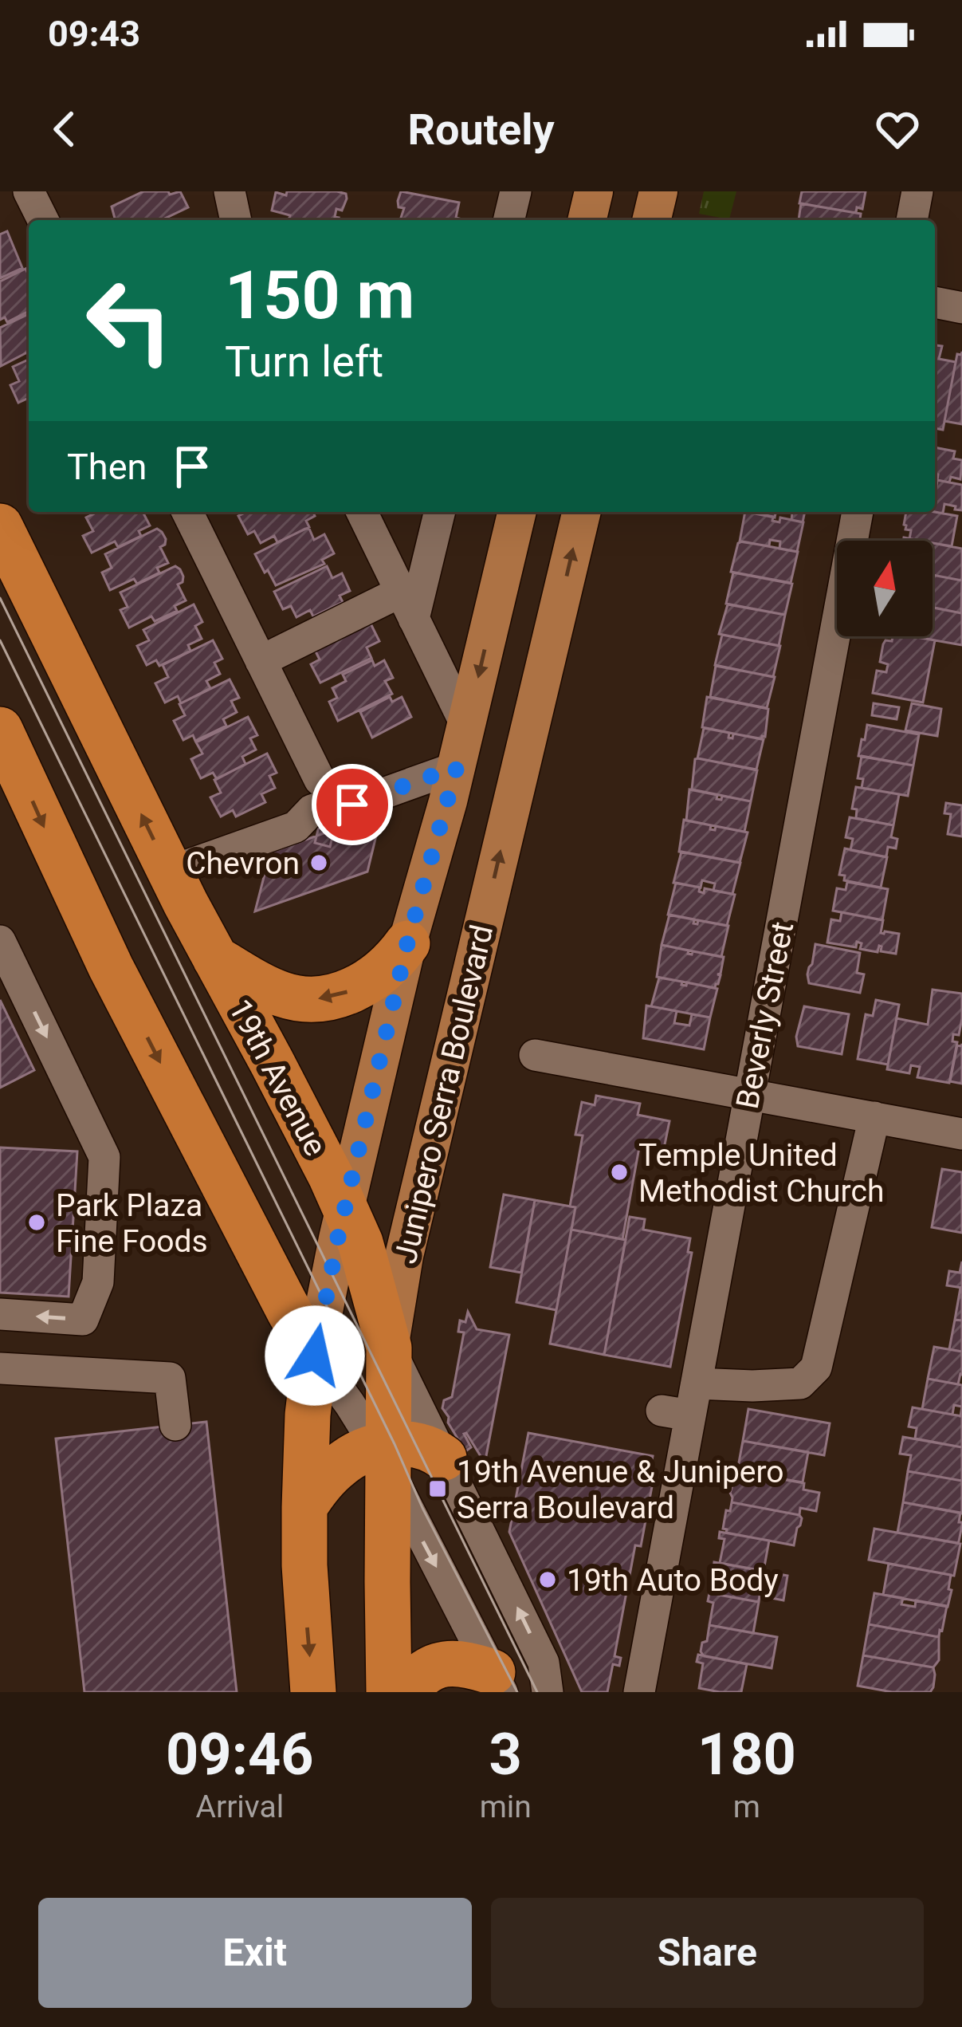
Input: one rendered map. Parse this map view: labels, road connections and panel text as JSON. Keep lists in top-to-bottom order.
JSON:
{
  "streets": {
    "highway": ["19th Avenue", "Junipero Serra Boulevard"],
    "street": ["Beverly Street"]
  },
  "crossings": [
    ["19th Avenue", "Junipero Serra Boulevard"]
  ],
  "places": {
    "other": [
      "Chevron",
      "Temple United Methodist Church",
      "Park Plaza Fine Foods",
      "19th Auto Body"
    ],
    "transit": ["19th Avenue & Junipero Serra Boulevard"]
  },
  "north": "top",
  "page": {
    "status": "09:43",
    "header": "Routely",
    "turn": ["150 m", "Turn left"],
    "then": "Then",
    "eta": [
      "09:46",
      "Arrival",
      "3",
      "min",
      "180",
      "m"
    ],
    "buttons": ["Exit", "Share"]
  }
}
